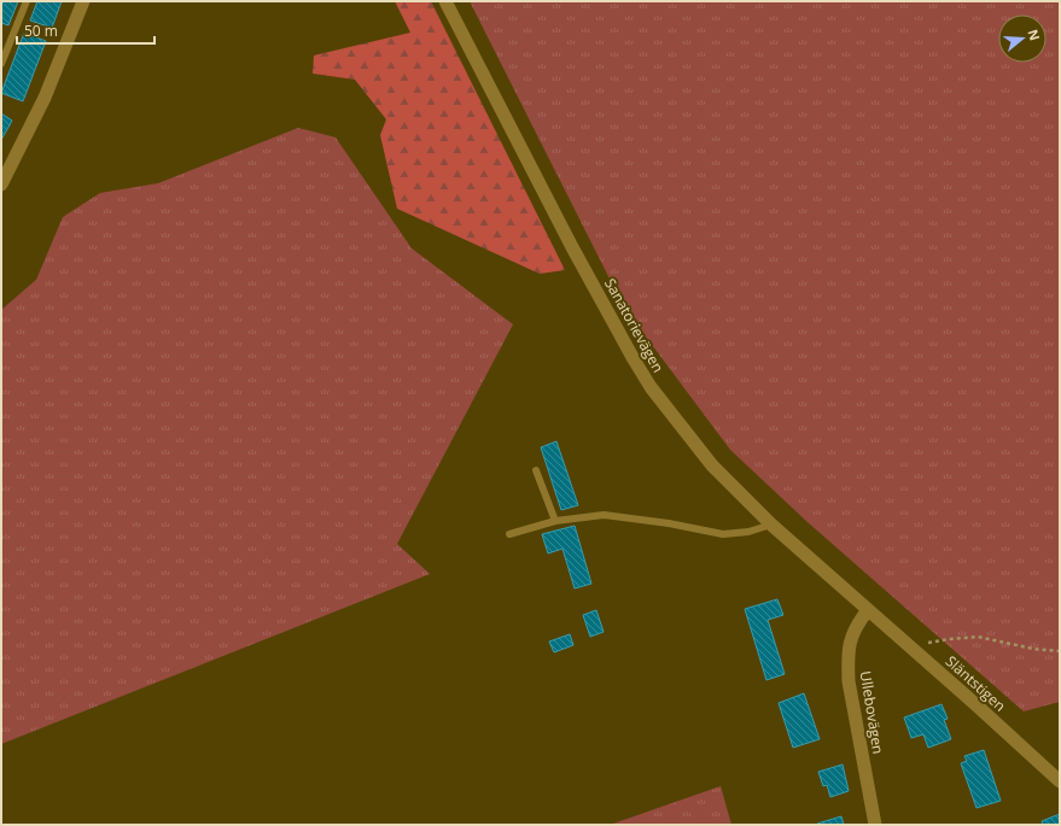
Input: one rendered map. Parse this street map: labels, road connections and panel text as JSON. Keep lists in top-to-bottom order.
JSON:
{
  "streets": {
    "street": ["Sanatorievägen", "Släntstigen", "Ullebovägen"]
  },
  "crossings": [
    ["Sanatorievägen", "Släntstigen"],
    ["Sanatorievägen", "Ullebovägen"],
    ["Släntstigen", "Ullebovägen"]
  ],
  "scale_bar": "50 m",
  "north": "right"
}
